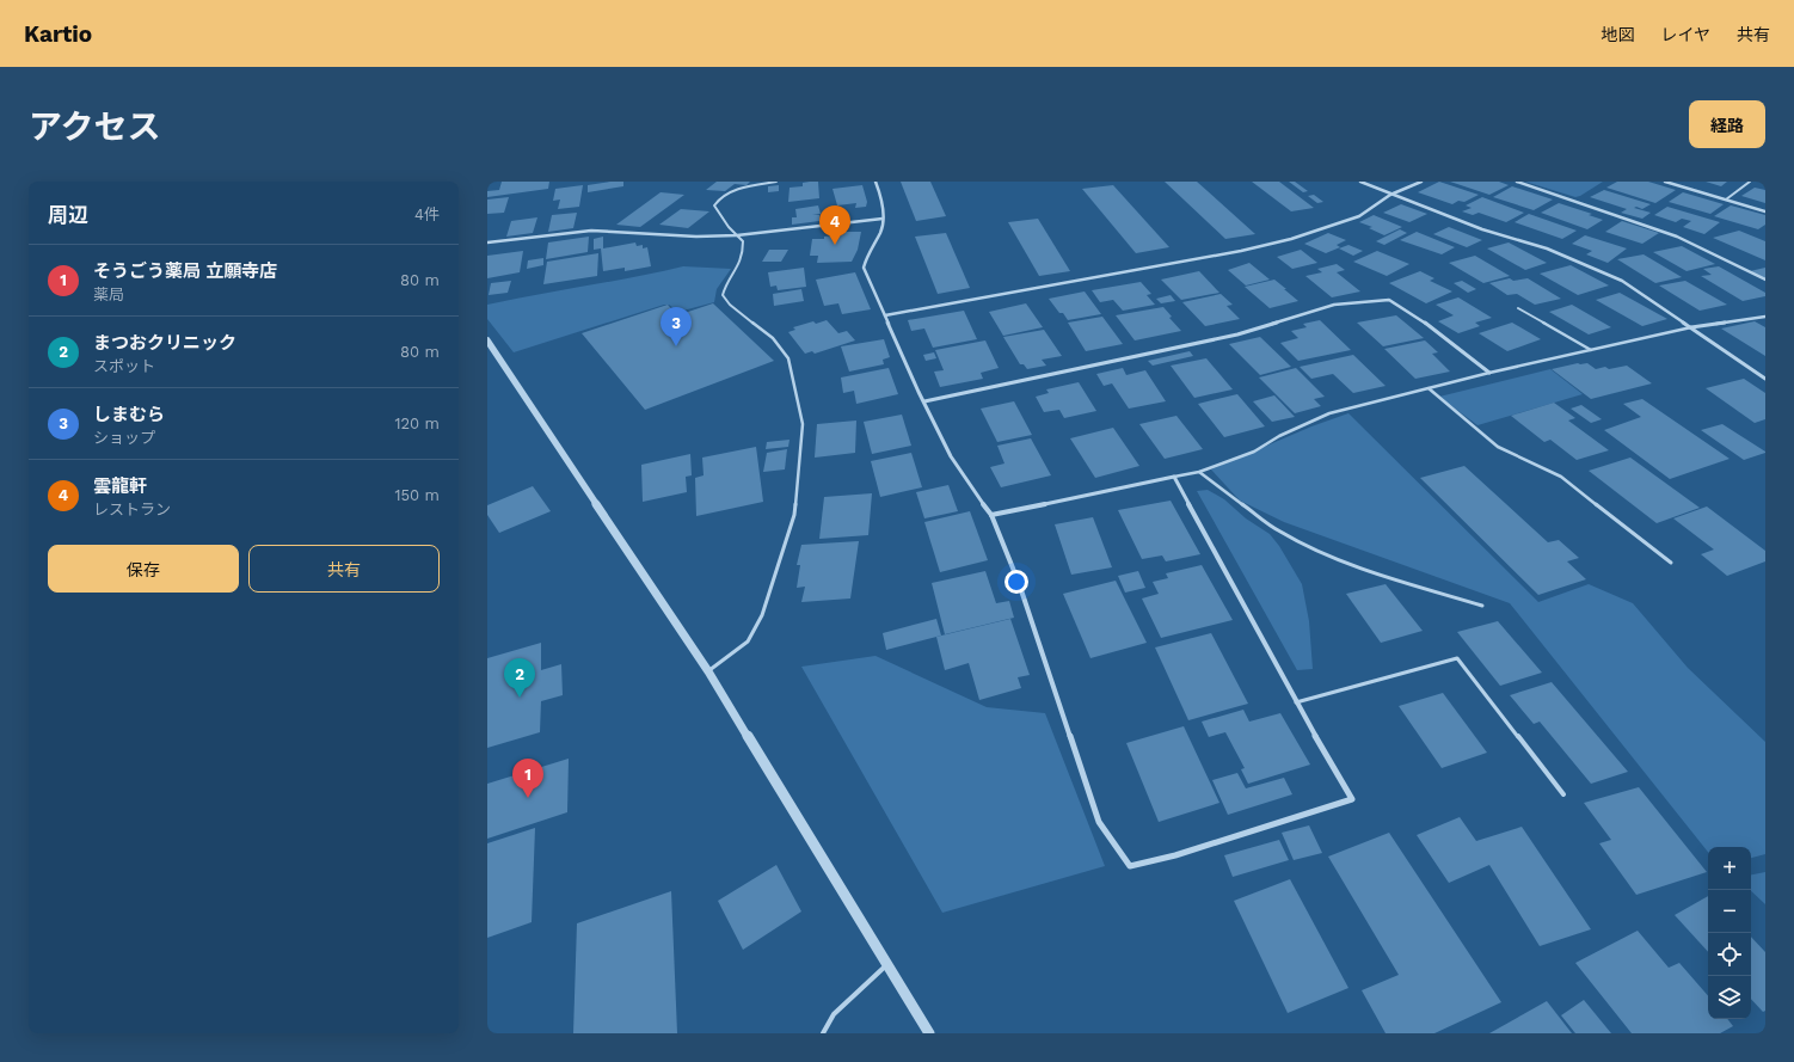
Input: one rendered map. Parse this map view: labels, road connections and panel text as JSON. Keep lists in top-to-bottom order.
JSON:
{
  "page": {
    "header": "Kartio",
    "nav": ["地図", "レイヤ", "共有"],
    "title": "アクセス",
    "buttons": [
      "経路",
      ["保存", "共有"]
    ],
    "heading": ["周辺", "4件"],
    "pins": [
      "4",
      "3",
      "2",
      "1"
    ],
    "list": [
      {
        "mark": "1",
        "name": "そうごう薬局 立願寺店",
        "note": "薬局",
        "value": "80 m"
      },
      {
        "mark": "2",
        "name": "まつおクリニック",
        "note": "スポット",
        "value": "80 m"
      },
      {
        "mark": "3",
        "name": "しまむら",
        "note": "ショップ",
        "value": "120 m"
      },
      {
        "mark": "4",
        "name": "雲龍軒",
        "note": "レストラン",
        "value": "150 m"
      }
    ],
    "map_buttons": ["+", "−"]
  }
}
